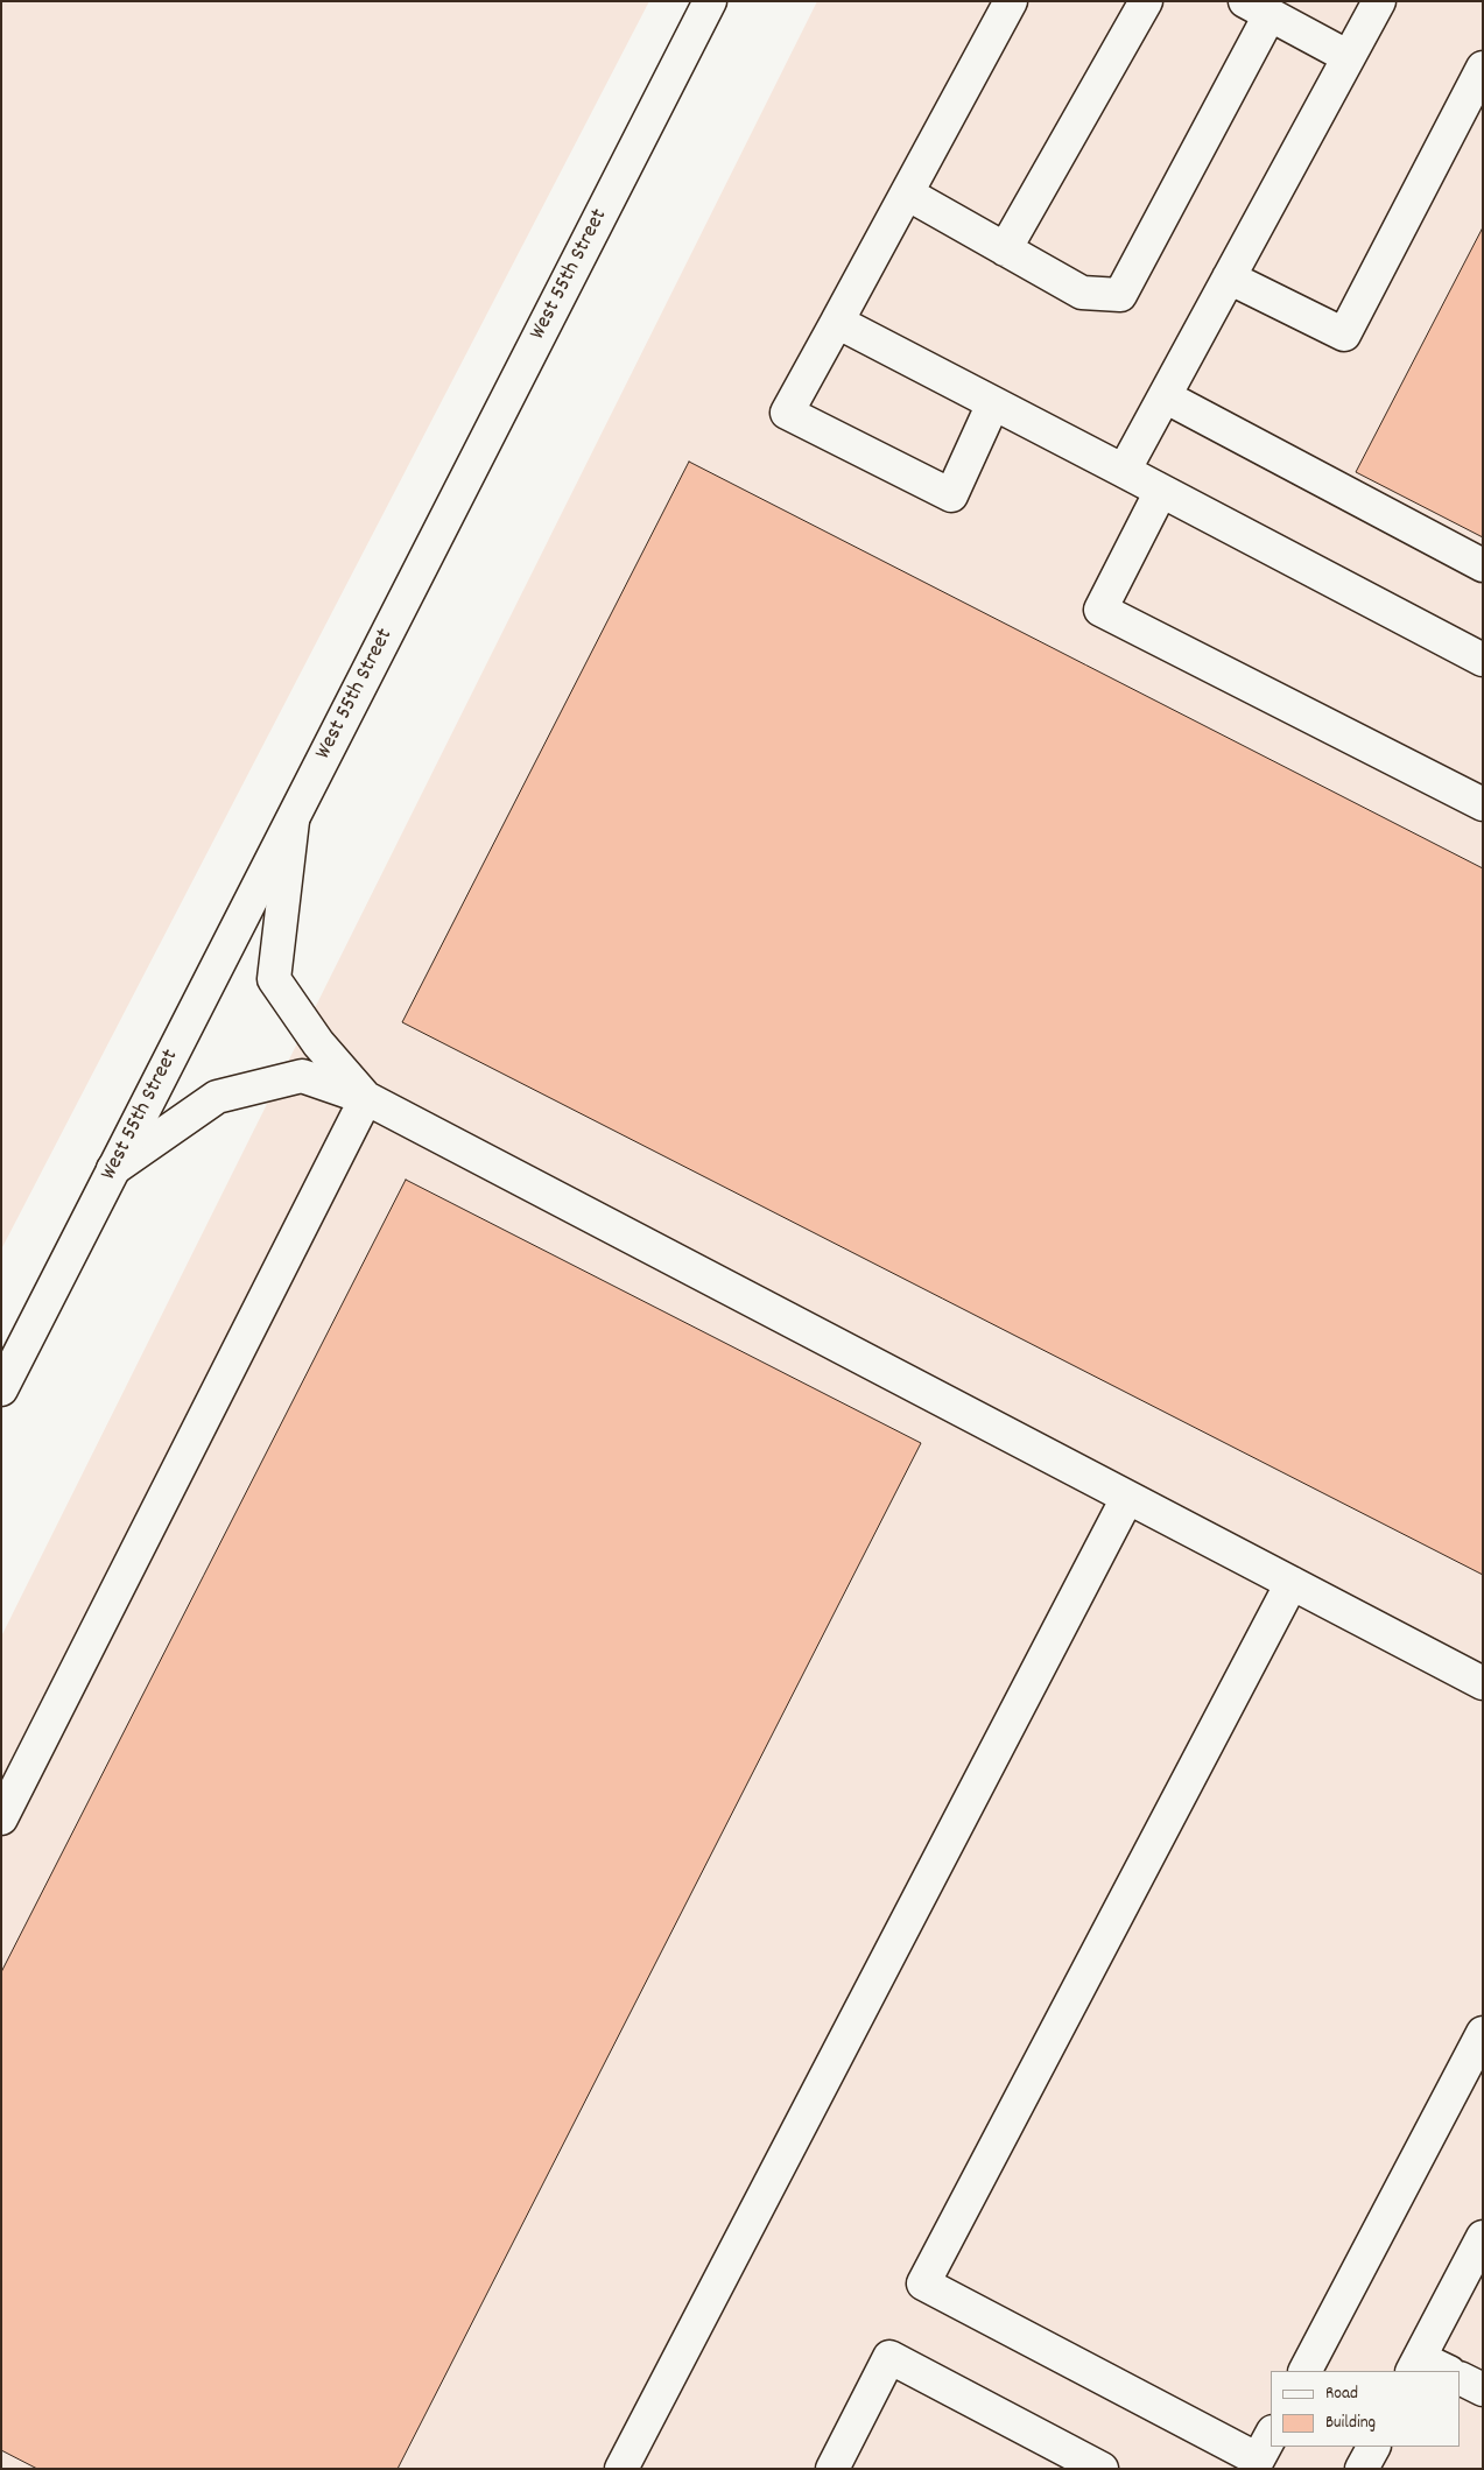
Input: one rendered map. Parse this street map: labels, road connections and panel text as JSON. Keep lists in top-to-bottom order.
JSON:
{
  "streets": {
    "main road": ["West 55th Street"]
  },
  "legend": ["Road", "Building"]
}
